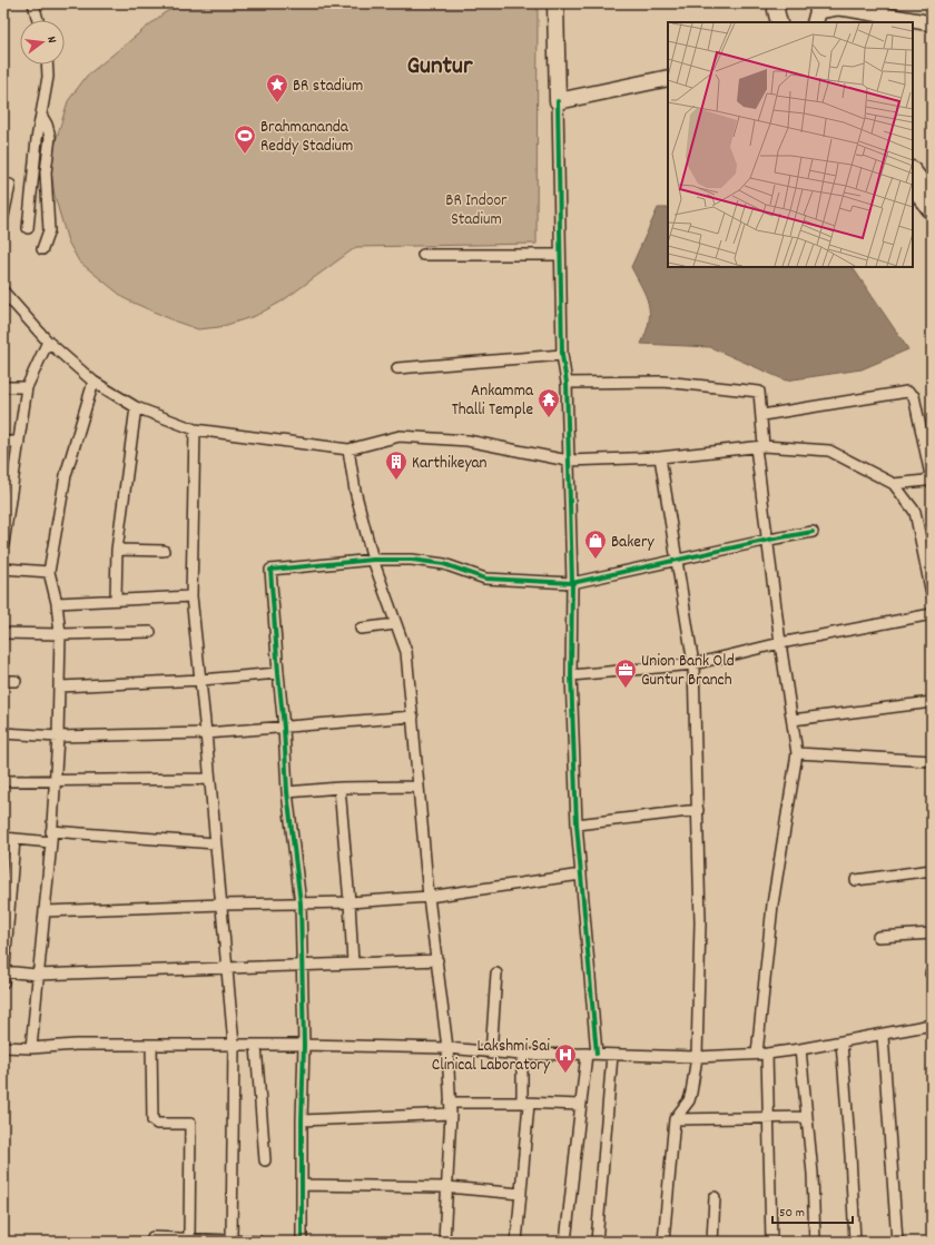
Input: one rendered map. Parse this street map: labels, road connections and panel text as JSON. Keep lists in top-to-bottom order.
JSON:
{
  "districts": ["Guntur"],
  "parks": ["BR Indoor Stadium"],
  "places": {
    "place": ["BR stadium"],
    "sports": ["Brahmananda Reddy Stadium"],
    "temple": ["Ankamma Thalli Temple"],
    "building": ["Karthikeyan"],
    "shop": ["Bakery"],
    "office": ["Union Bank Old Guntur Branch"],
    "hospital": ["Lakshmi Sai Clinical Laboratory"]
  },
  "scale_bar": "50 m",
  "north": "right"
}
